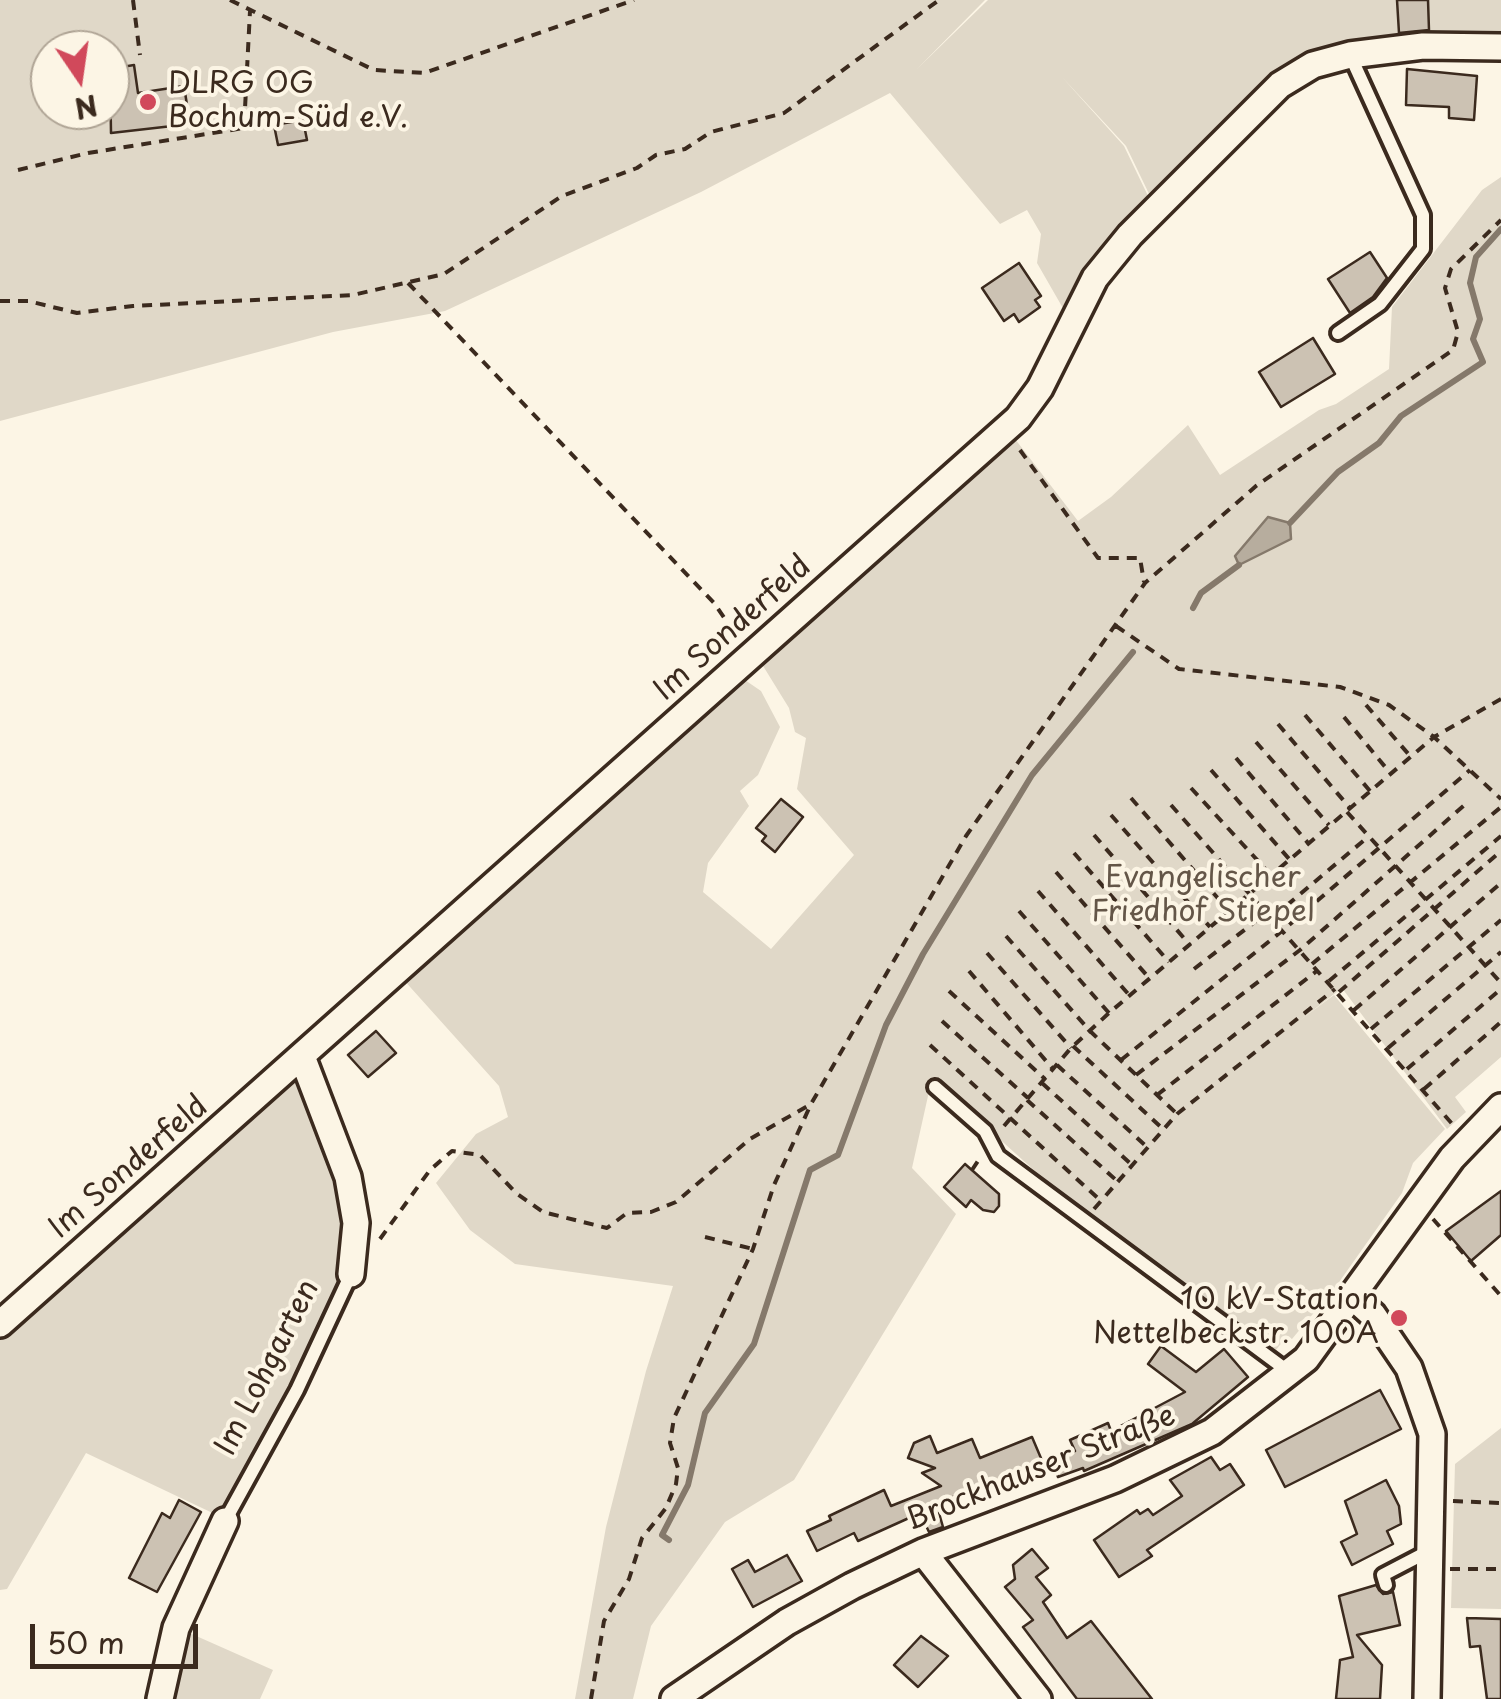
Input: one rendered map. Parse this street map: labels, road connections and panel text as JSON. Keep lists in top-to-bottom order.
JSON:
{
  "streets": {
    "street": ["Im Sonderfeld", "Im Lohgarten", "Brockhauser Straße"]
  },
  "crossings": [
    ["Im Sonderfeld", "Im Lohgarten"]
  ],
  "parks": ["Evangelischer Friedhof Stiepel"],
  "places": ["DLRG OG Bochum-Süd e.V.", "10 kV-Station Nettelbeckstr. 100A"],
  "scale_bar": "50 m",
  "north": "bottom"
}
